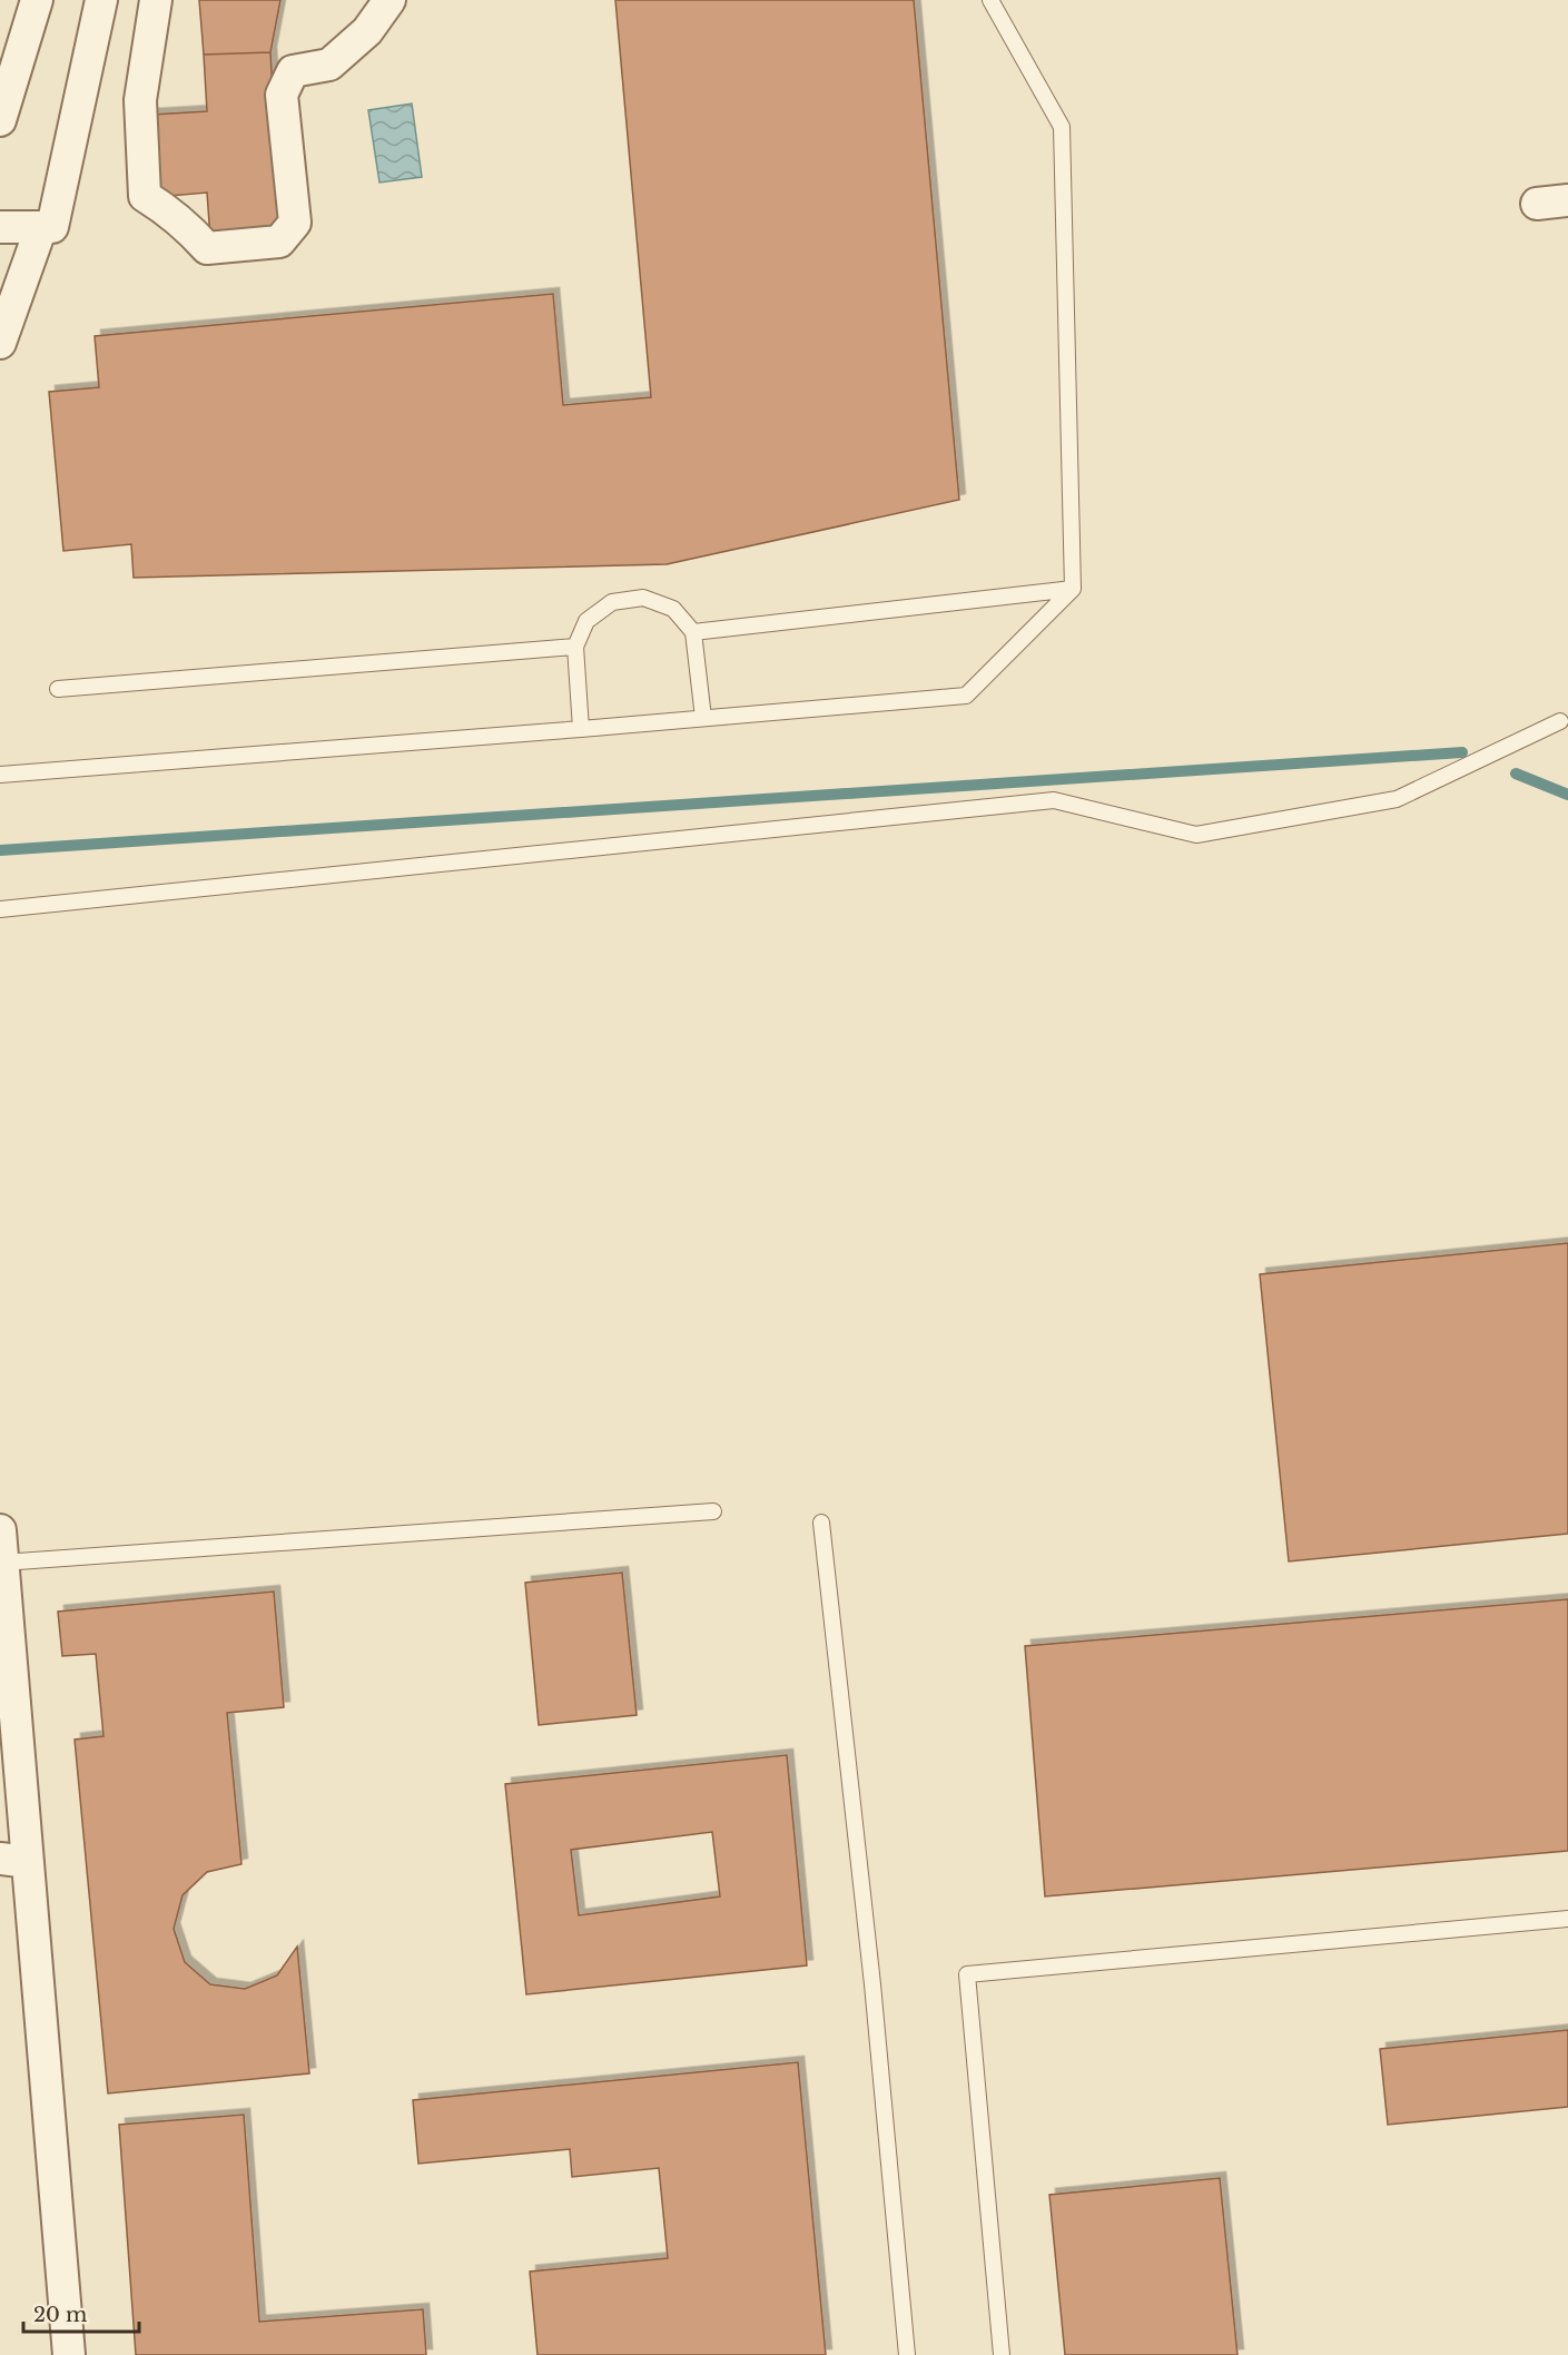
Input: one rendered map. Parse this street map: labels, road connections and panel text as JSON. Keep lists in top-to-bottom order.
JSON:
{
  "scale_bar": "20 m"
}
